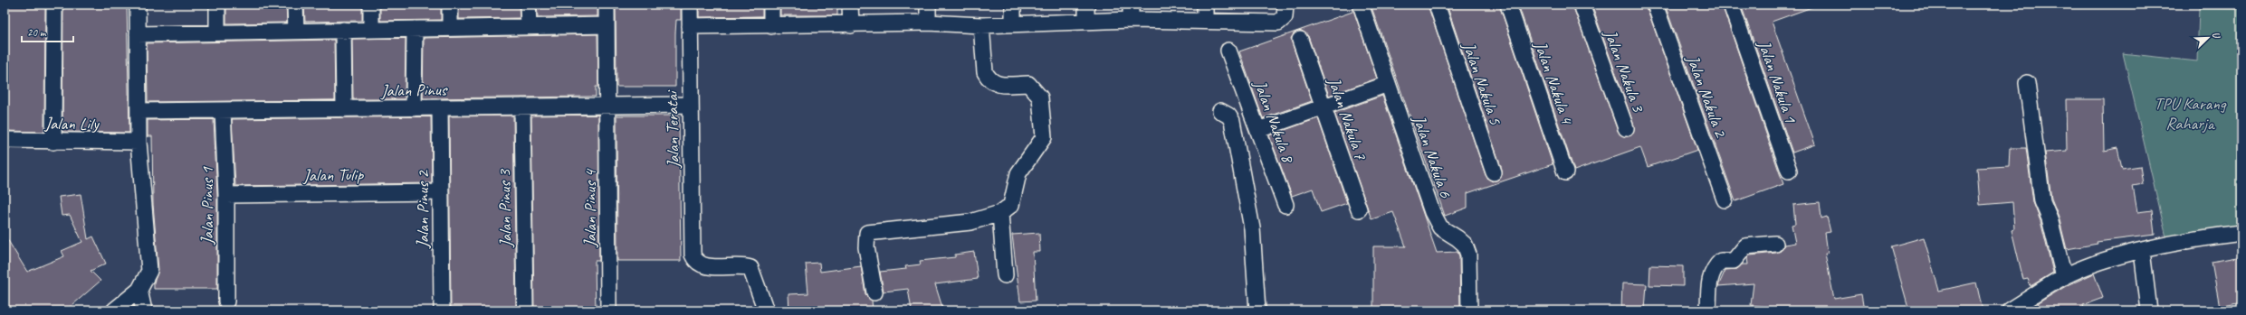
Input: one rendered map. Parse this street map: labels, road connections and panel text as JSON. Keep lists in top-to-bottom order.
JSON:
{
  "streets": {
    "street": [
      "Jalan Nakula 3",
      "Jalan Nakula 1",
      "Jalan Nakula 4",
      "Jalan Nakula 5",
      "Jalan Pinus",
      "Jalan Nakula 2",
      "Jalan Nakula 7",
      "Jalan Nakula 8",
      "Jalan Lily",
      "Jalan Teratai",
      "Jalan Nakula 6",
      "Jalan Tulip",
      "Jalan Pinus 1",
      "Jalan Pinus 3",
      "Jalan Pinus 4",
      "Jalan Pinus 2"
    ]
  },
  "crossings": [
    ["Jalan Pinus", "Jalan Teratai"],
    ["Jalan Pinus", "Jalan Pinus 1"],
    ["Jalan Pinus", "Jalan Pinus 3"],
    ["Jalan Pinus", "Jalan Pinus 4"],
    ["Jalan Pinus", "Jalan Pinus 2"],
    ["Jalan Tulip", "Jalan Pinus 1"],
    ["Jalan Tulip", "Jalan Pinus 2"]
  ],
  "parks": ["TPU Karang Raharja"],
  "scale_bar": "20 m",
  "north": "top right"
}
